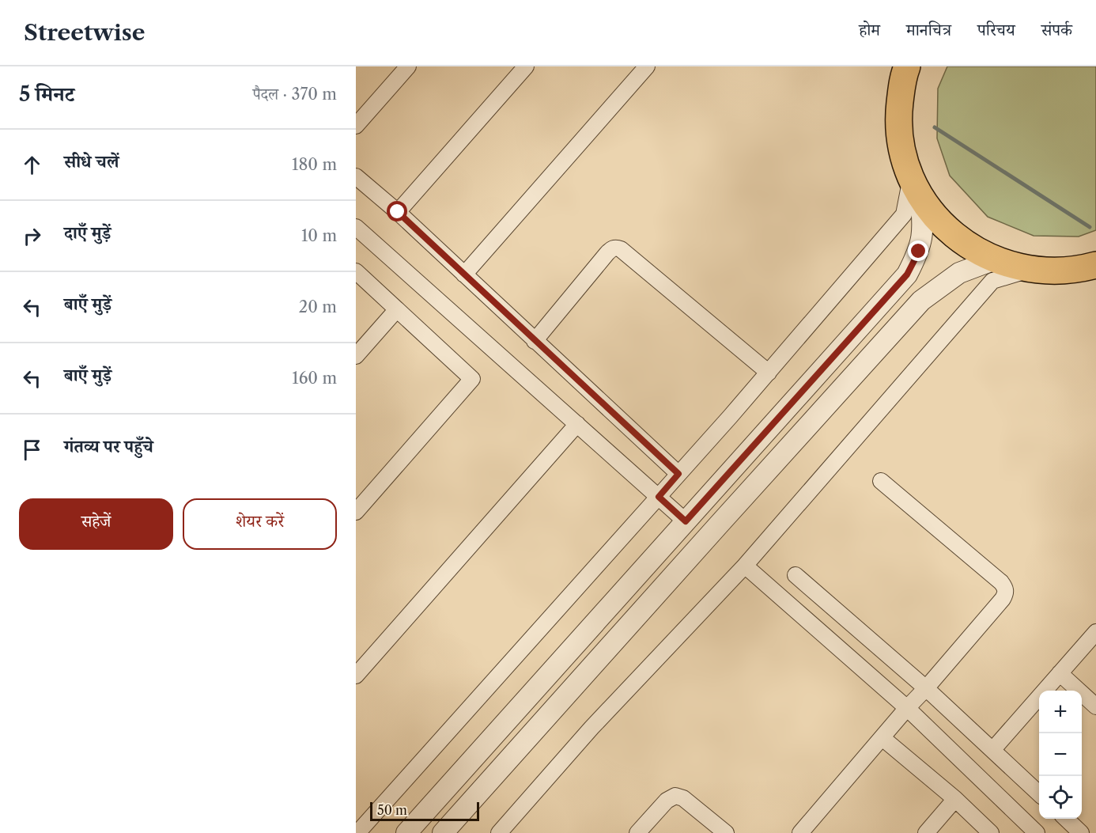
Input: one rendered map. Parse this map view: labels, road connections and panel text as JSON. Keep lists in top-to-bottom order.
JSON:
{
  "scale_bar": "50 m",
  "page": {
    "header": "Streetwise",
    "nav": [
      "होम",
      "मानचित्र",
      "परिचय",
      "संपर्क"
    ],
    "heading": ["5 मिनट", "पैदल · 370 m"],
    "list": [
      ["सीधे चलें", "180 m"],
      ["दाएँ मुड़ें", "10 m"],
      ["बाएँ मुड़ें", "20 m"],
      ["बाएँ मुड़ें", "160 m"],
      "गंतव्य पर पहुँचे"
    ],
    "buttons": ["सहेजें", "शेयर करें"],
    "map_buttons": ["+", "−"],
    "scale": "50 m"
  }
}
